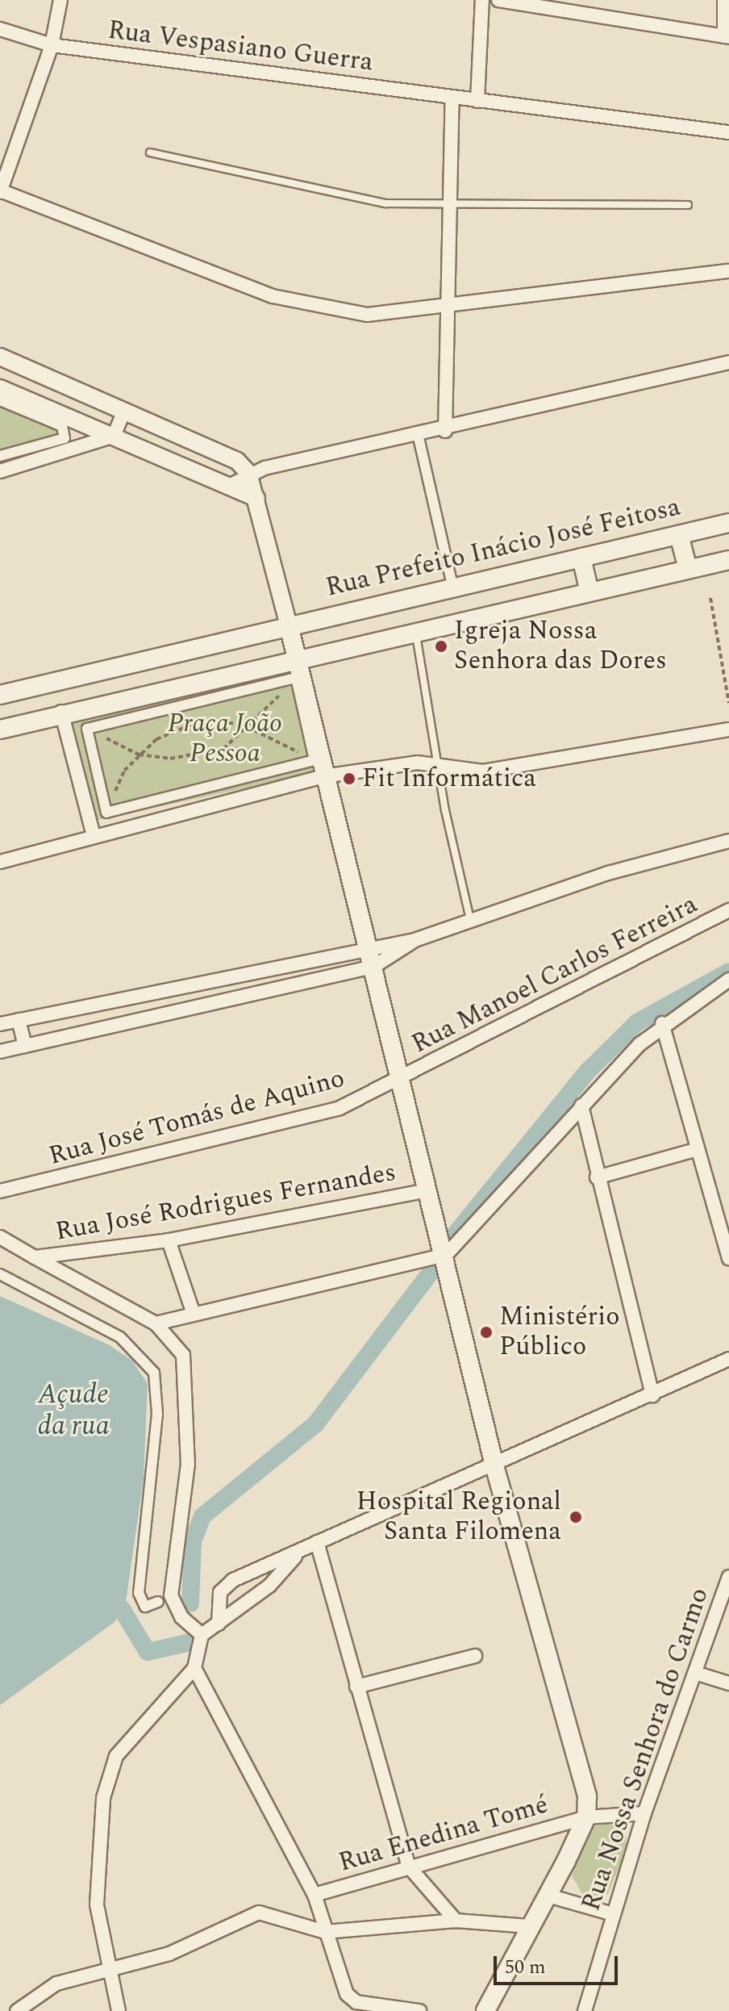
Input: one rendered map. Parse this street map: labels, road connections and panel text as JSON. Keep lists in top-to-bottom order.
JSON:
{
  "streets": {
    "main road": ["Rua Prefeito Inácio José Feitosa"],
    "street": [
      "Rua Vespasiano Guerra",
      "Rua Manoel Carlos Ferreira",
      "Rua José Tomás de Aquino",
      "Rua José Rodrigues Fernandes",
      "Rua Nossa Senhora do Carmo",
      "Rua Enedina Tomé"
    ]
  },
  "crossings": [
    ["Rua Manoel Carlos Ferreira", "Rua José Tomás de Aquino"],
    ["Rua Nossa Senhora do Carmo", "Rua Enedina Tomé"]
  ],
  "water": ["Açude da rua"],
  "parks": ["Praça João Pessoa"],
  "places": [
    "Igreja Nossa Senhora das Dores",
    "Fit Informática",
    "Ministério Público",
    "Hospital Regional Santa Filomena"
  ],
  "scale_bar": "50 m"
}
